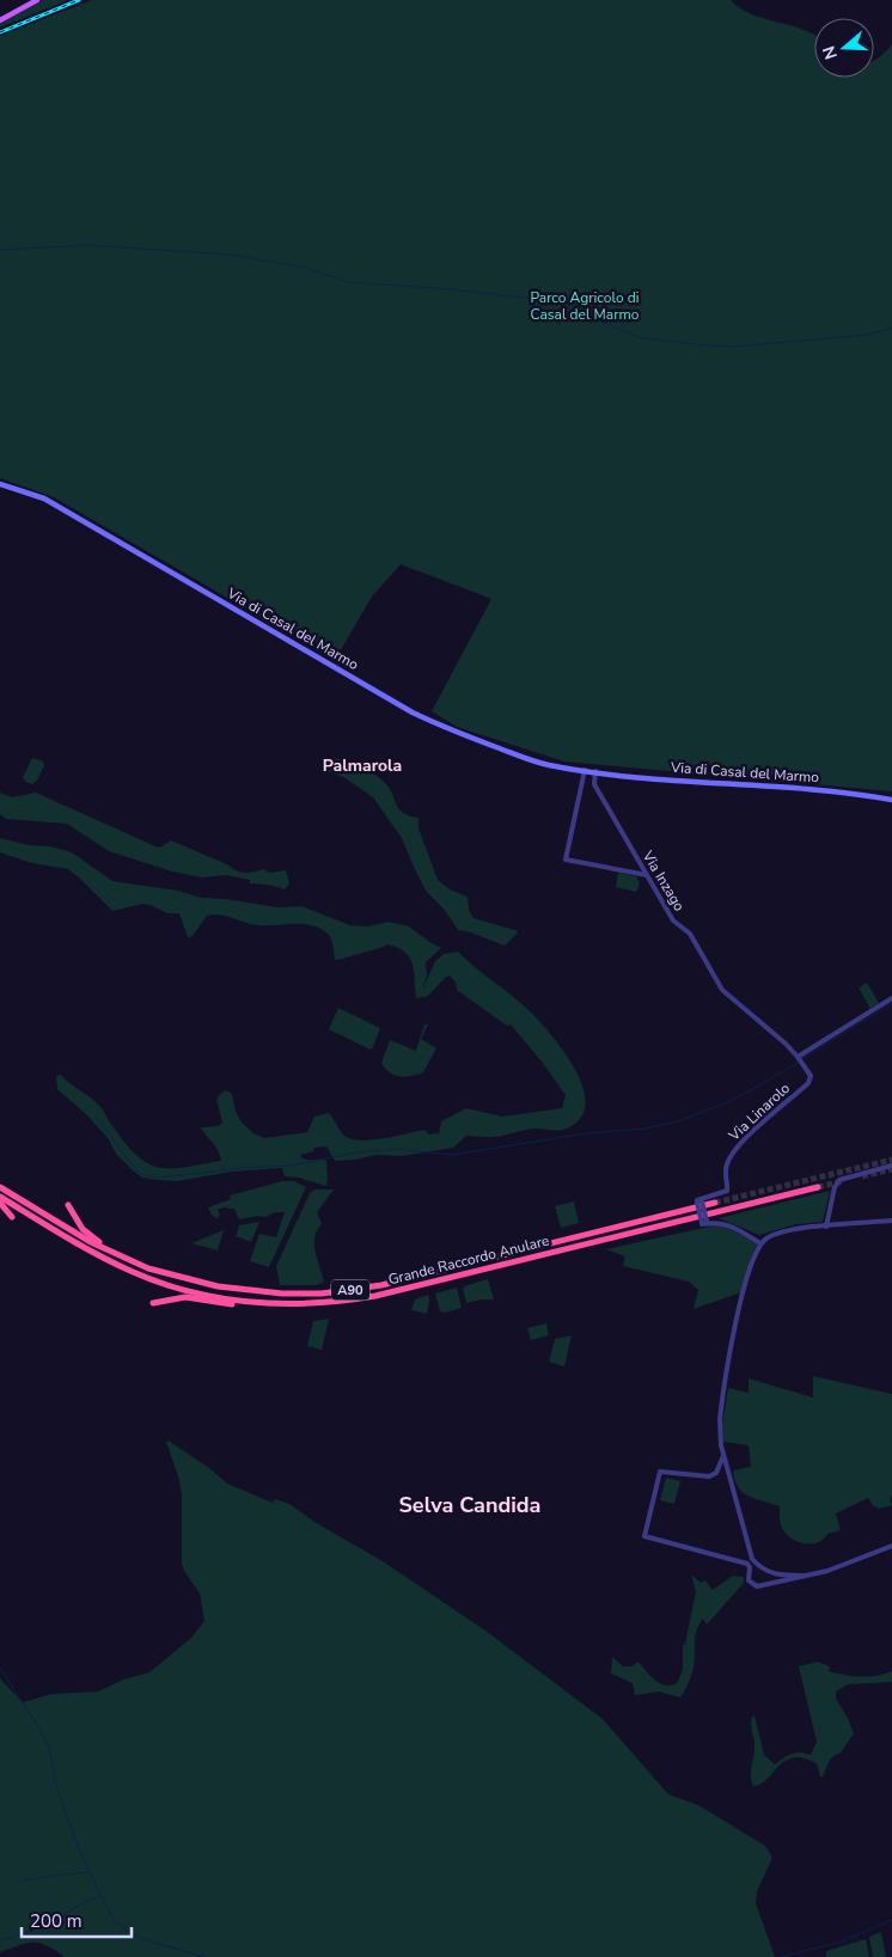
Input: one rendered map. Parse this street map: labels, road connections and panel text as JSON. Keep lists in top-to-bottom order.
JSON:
{
  "streets": {
    "highway": ["Grande Raccordo Anulare", "A90"],
    "main road": ["Via di Casal del Marmo"],
    "street": ["Via Inzago", "Via Linarolo"]
  },
  "crossings": [
    ["Via di Casal del Marmo", "Via Inzago"],
    ["Via Inzago", "Via Linarolo"]
  ],
  "districts": ["Palmarola", "Selva Candida"],
  "parks": ["Parco Agricolo di Casal del Marmo"],
  "scale_bar": "200 m",
  "north": "left"
}
